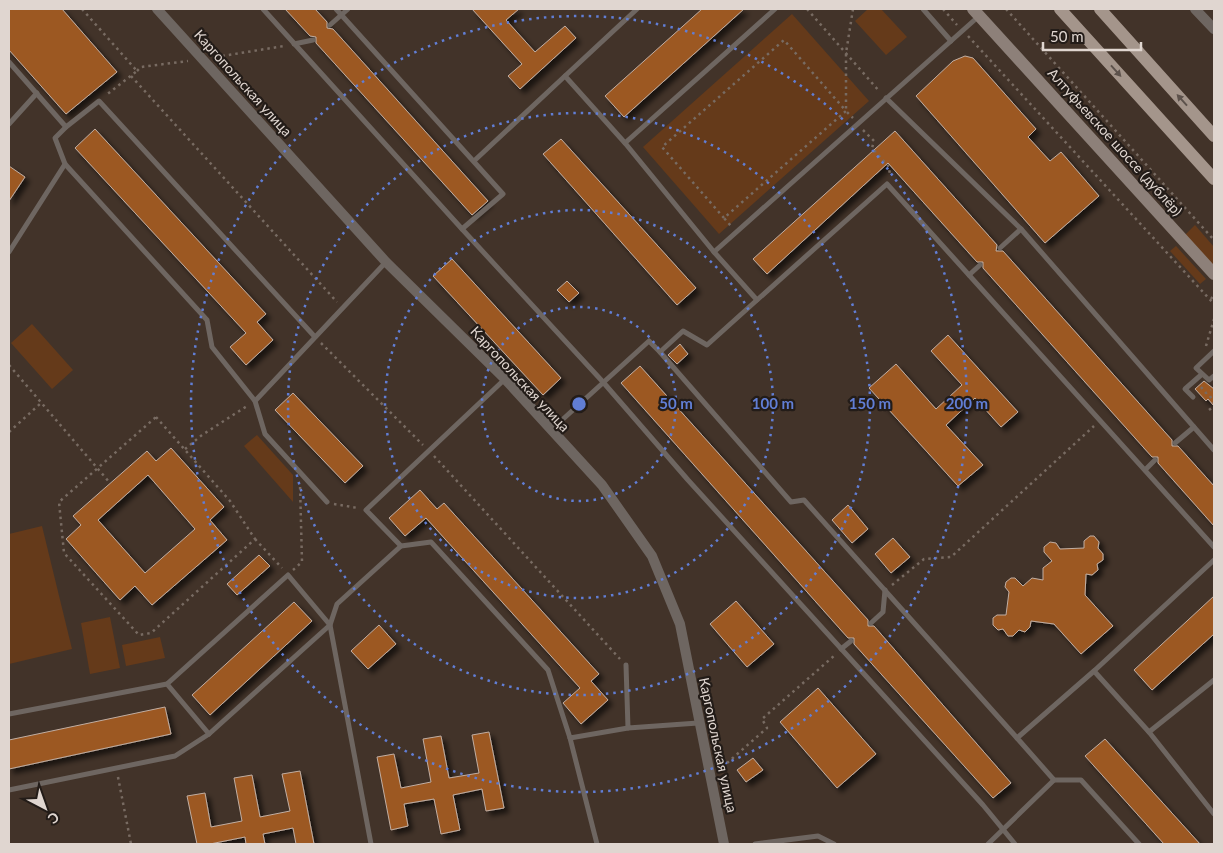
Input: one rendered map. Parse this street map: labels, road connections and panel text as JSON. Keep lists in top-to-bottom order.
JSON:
{
  "streets": {
    "main road": ["Алтуфьевское шоссе (дублёр)"],
    "street": ["Каргопольская улица"]
  },
  "scale_bar": "50 m",
  "north": "bottom right",
  "rings": [
    "50 m",
    "100 m",
    "150 m",
    "200 m"
  ]
}
